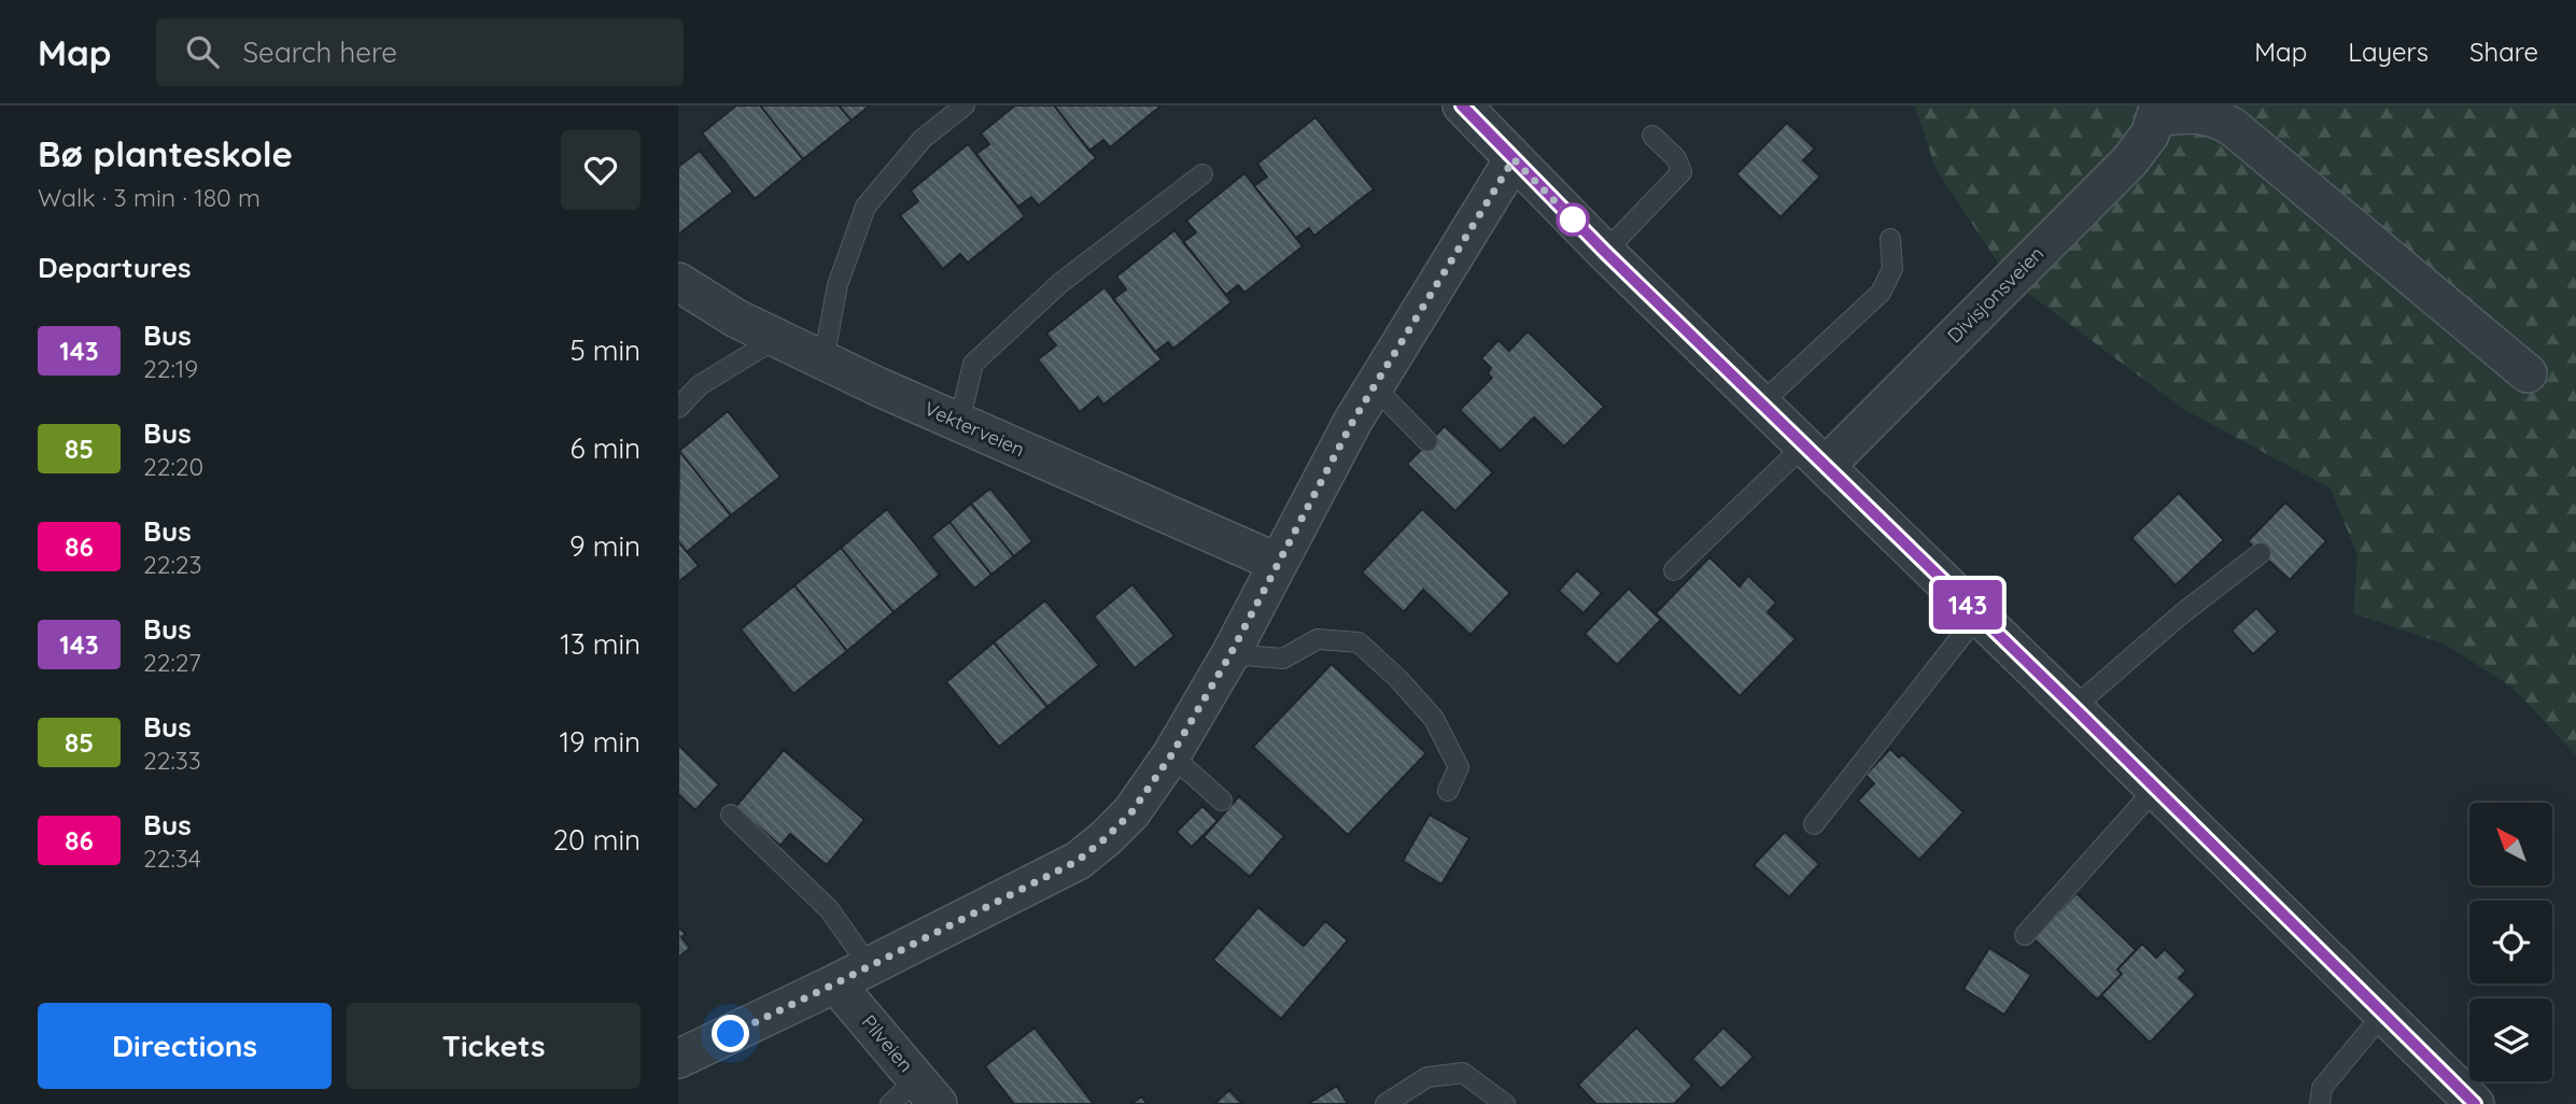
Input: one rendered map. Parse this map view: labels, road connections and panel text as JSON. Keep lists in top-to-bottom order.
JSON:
{
  "streets": {
    "street": ["Divisjonsveien", "Vekterveien", "Pilveien"]
  },
  "lines": ["bus line 143"],
  "north": "top left",
  "page": {
    "header": "Map",
    "search": "Search here",
    "nav": ["Map", "Layers", "Share"],
    "heading": [
      ["Bø planteskole", "Walk · 3 min · 180 m"],
      "Departures"
    ],
    "on_map": "143",
    "list": [
      {
        "mark": "143",
        "name": "Bus",
        "note": "22:19",
        "value": "5 min"
      },
      {
        "mark": "85",
        "name": "Bus",
        "note": "22:20",
        "value": "6 min"
      },
      {
        "mark": "86",
        "name": "Bus",
        "note": "22:23",
        "value": "9 min"
      },
      {
        "mark": "143",
        "name": "Bus",
        "note": "22:27",
        "value": "13 min"
      },
      {
        "mark": "85",
        "name": "Bus",
        "note": "22:33",
        "value": "19 min"
      },
      {
        "mark": "86",
        "name": "Bus",
        "note": "22:34",
        "value": "20 min"
      }
    ],
    "buttons": ["Directions", "Tickets"]
  }
}
